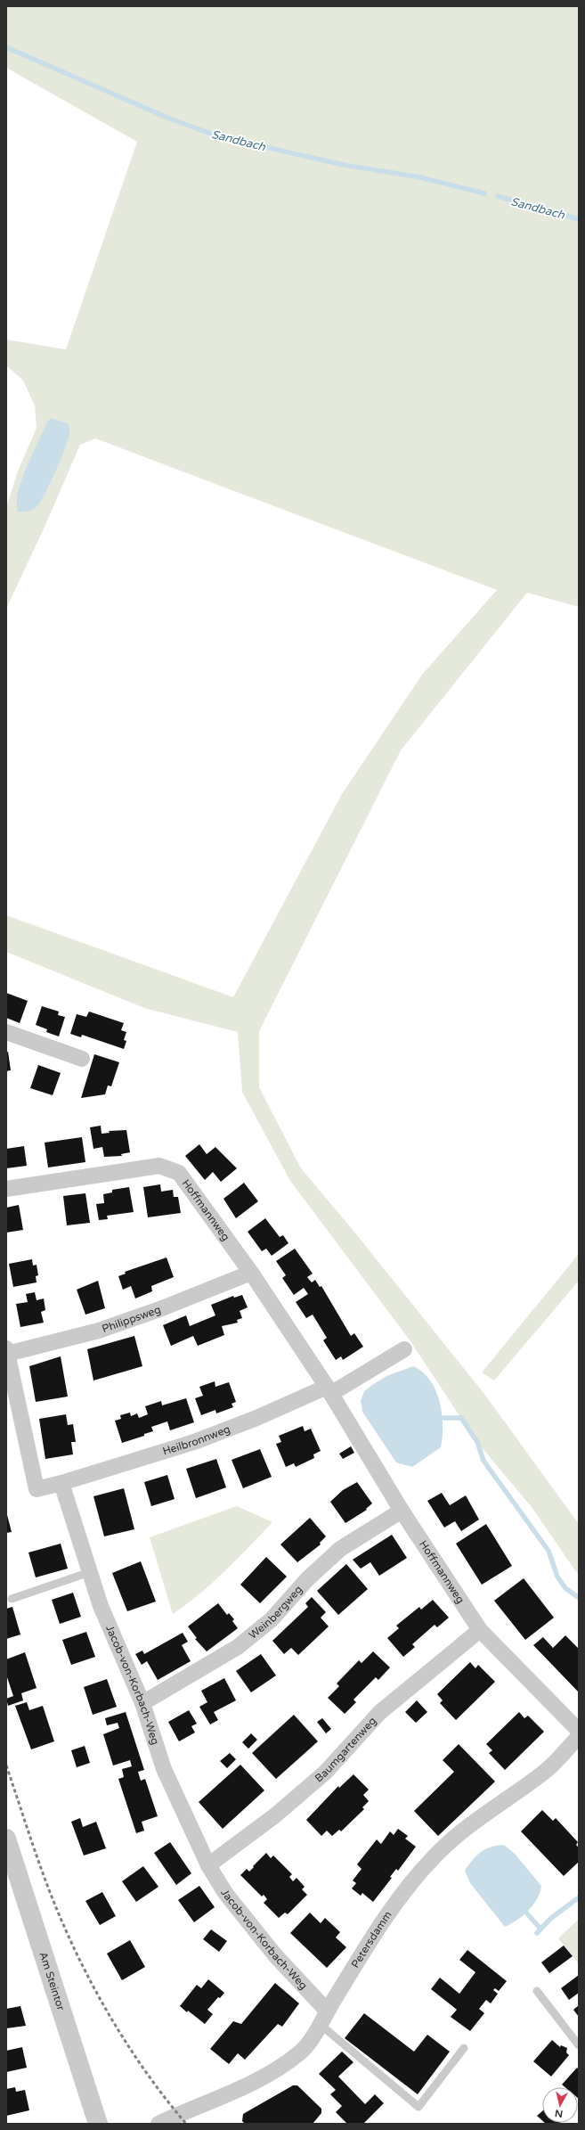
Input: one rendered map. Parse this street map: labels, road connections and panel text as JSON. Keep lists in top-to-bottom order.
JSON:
{
  "streets": {
    "street": [
      "Hoffmannweg",
      "Philippsweg",
      "Heilbronnweg",
      "Weinbergweg",
      "Jacob-von-Korbach-Weg",
      "Baumgartenweg",
      "Petersdamm",
      "Am Steintor"
    ]
  },
  "crossings": [
    ["Hoffmannweg", "Philippsweg"],
    ["Hoffmannweg", "Heilbronnweg"],
    ["Hoffmannweg", "Weinbergweg"],
    ["Hoffmannweg", "Baumgartenweg"],
    ["Heilbronnweg", "Jacob-von-Korbach-Weg"],
    ["Weinbergweg", "Jacob-von-Korbach-Weg"],
    ["Jacob-von-Korbach-Weg", "Baumgartenweg"],
    ["Jacob-von-Korbach-Weg", "Petersdamm"]
  ],
  "water": ["Sandbach"],
  "north": "bottom"
}
